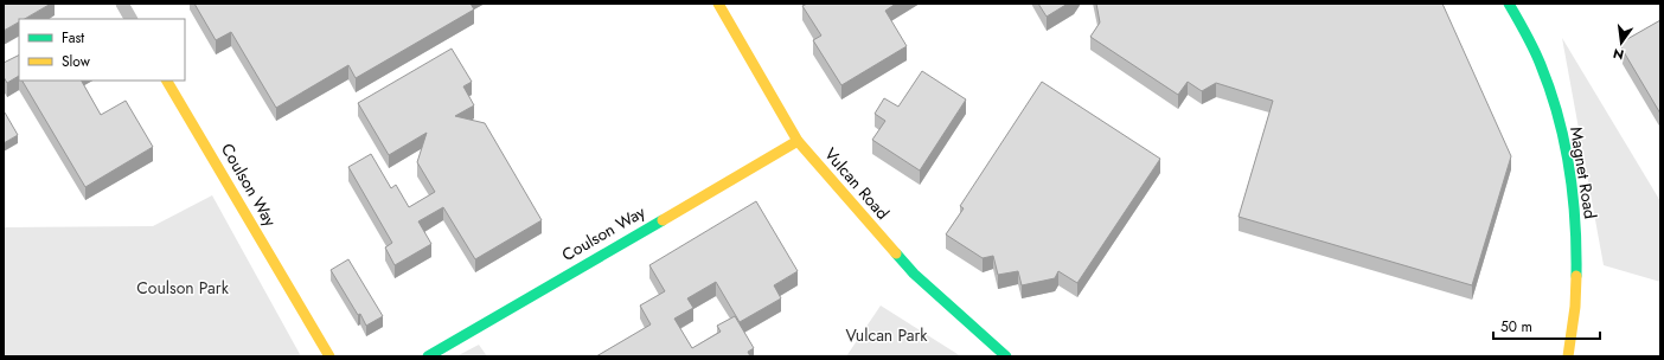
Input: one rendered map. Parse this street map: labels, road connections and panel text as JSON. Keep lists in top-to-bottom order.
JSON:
{
  "streets": {
    "street": ["Magnet Road", "Vulcan Road", "Coulson Way"]
  },
  "crossings": [
    ["Vulcan Road", "Coulson Way"]
  ],
  "parks": ["Coulson Park", "Vulcan Park"],
  "legend": ["Fast", "Slow"],
  "scale_bar": "50 m",
  "north": "bottom"
}
